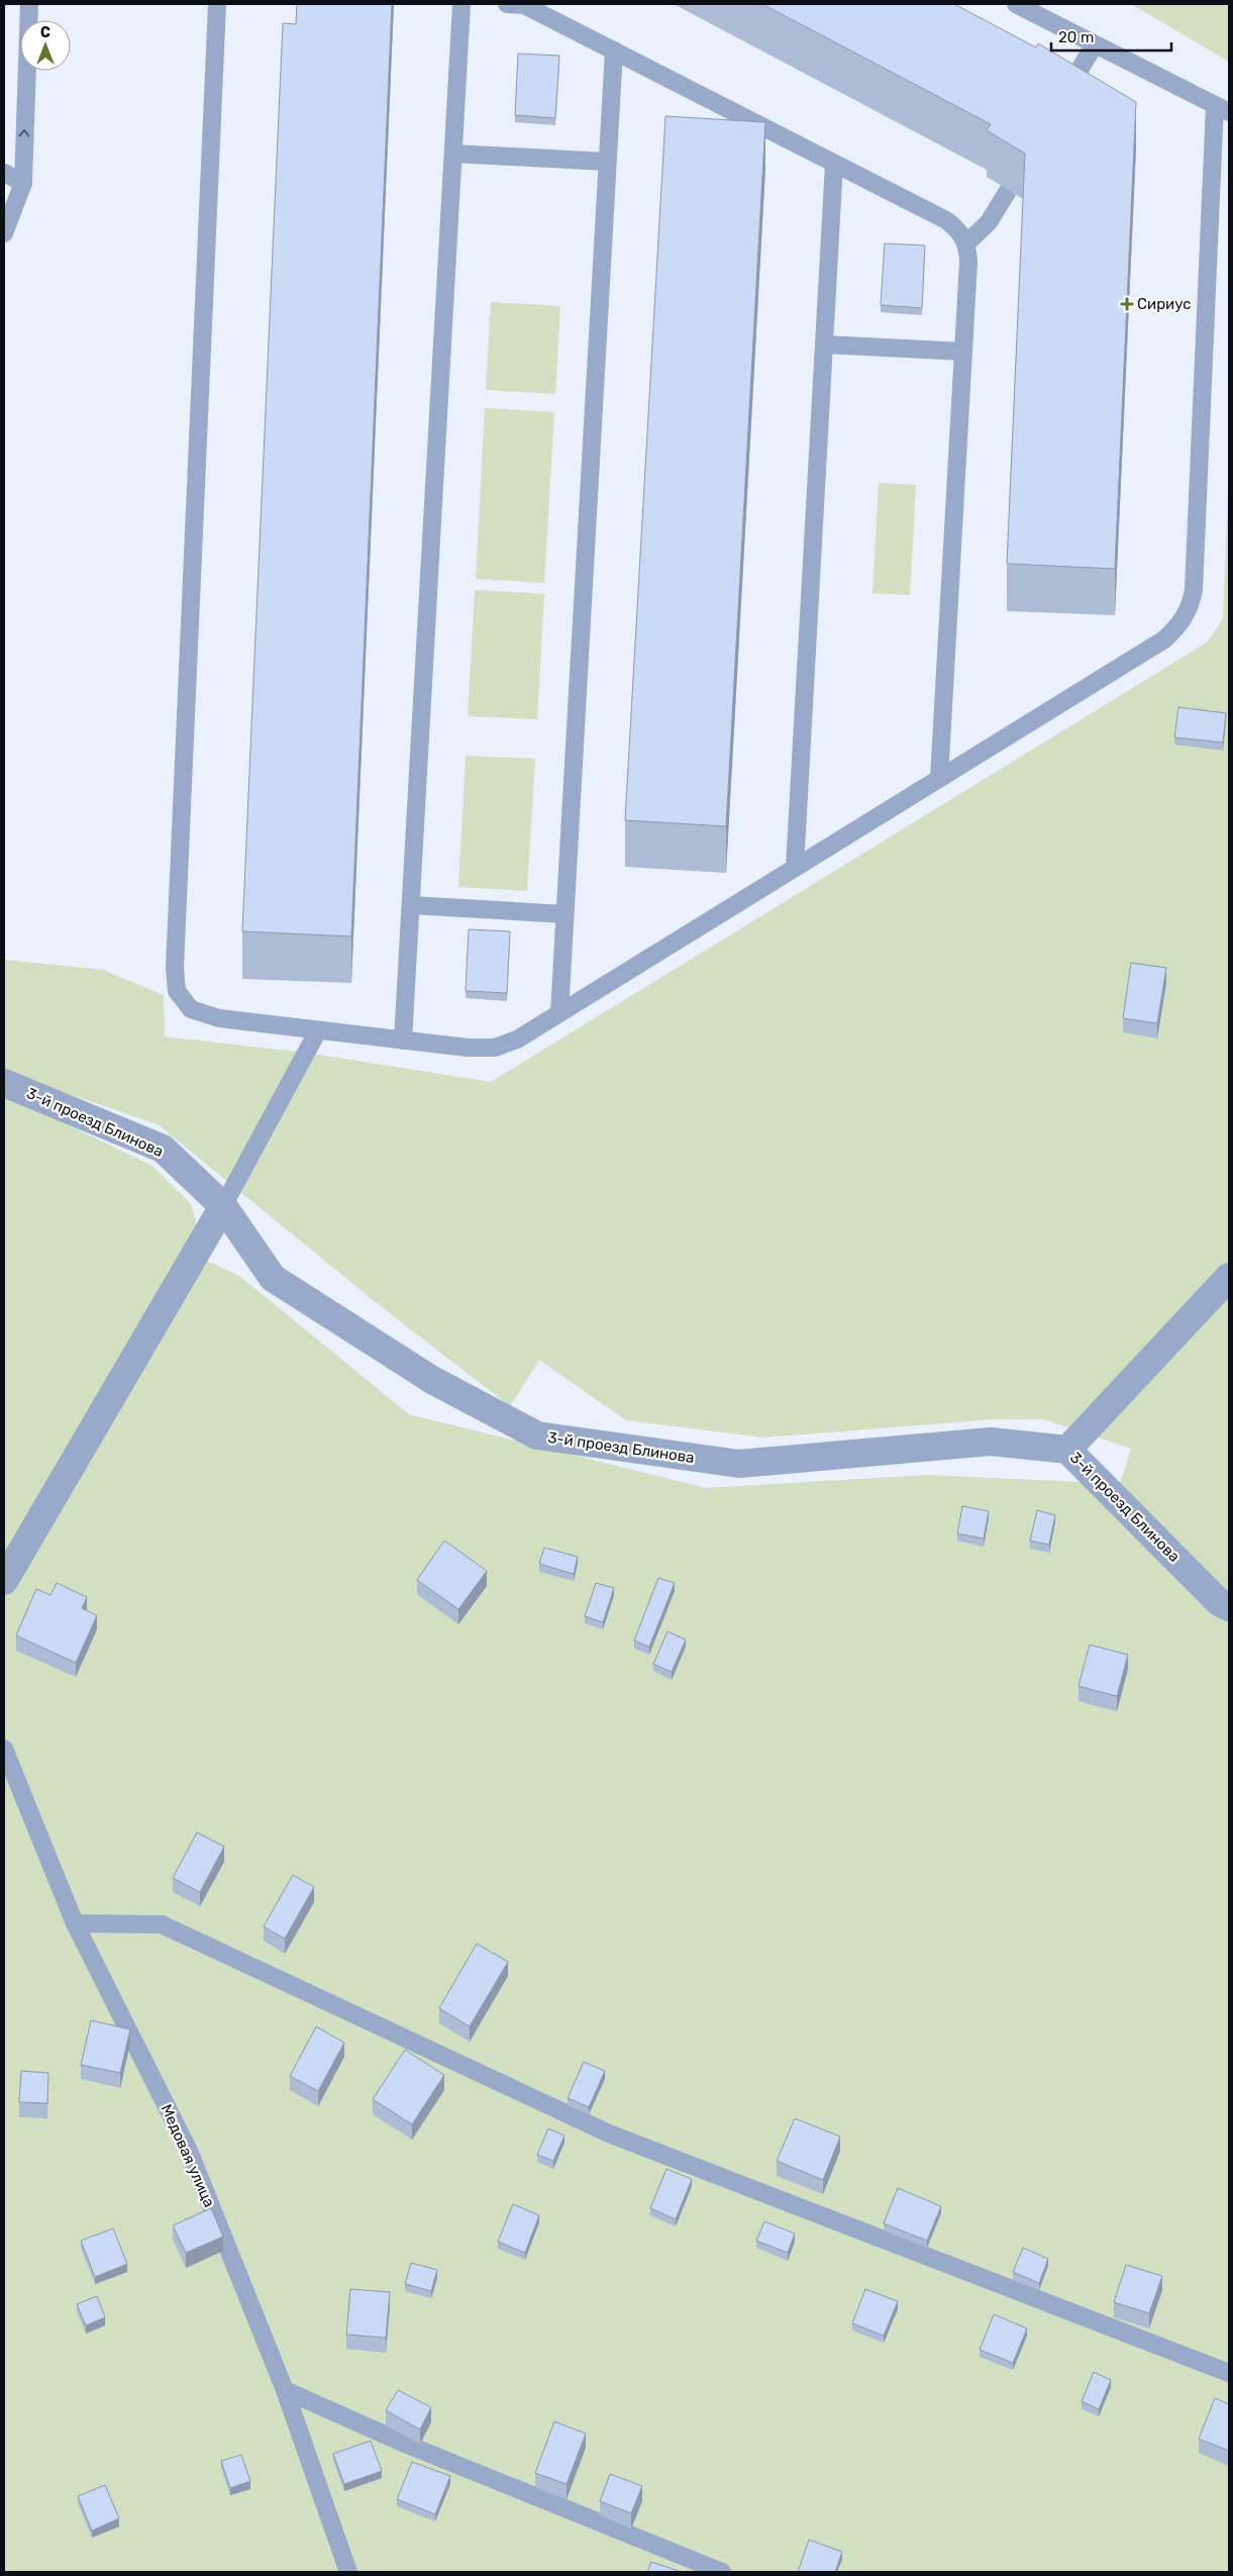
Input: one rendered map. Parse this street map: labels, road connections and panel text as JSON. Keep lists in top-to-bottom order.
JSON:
{
  "streets": {
    "street": ["3-й проезд Блинова"],
    "lane": ["Медовая улица"]
  },
  "places": {
    "health": ["Сириус"]
  },
  "scale_bar": "20 m",
  "north": "top"
}
